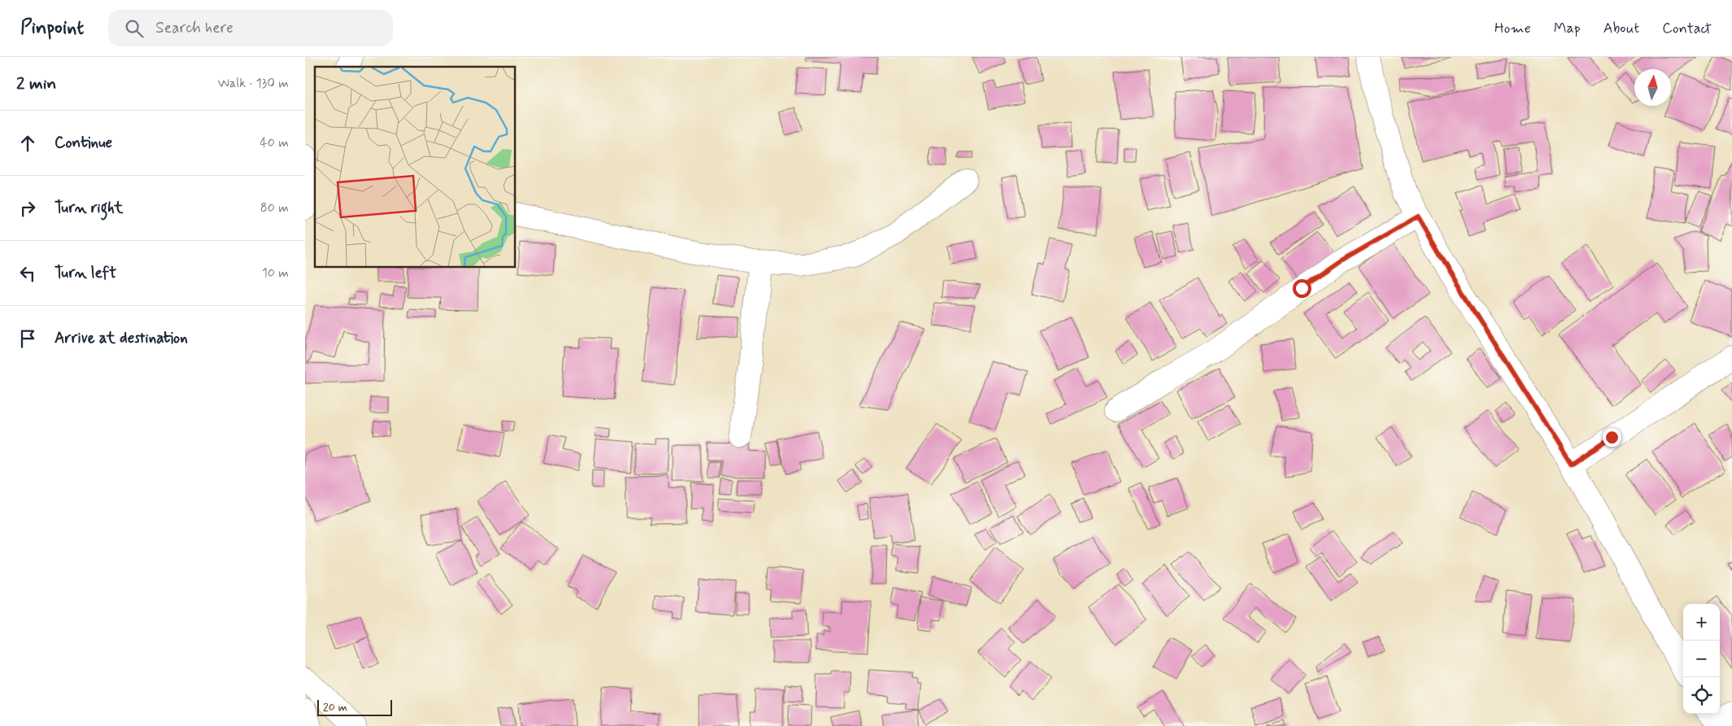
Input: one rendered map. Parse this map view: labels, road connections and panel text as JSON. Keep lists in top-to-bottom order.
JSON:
{
  "scale_bar": "20 m",
  "north": "top",
  "page": {
    "header": "Pinpoint",
    "search": "Search here",
    "nav": [
      "Home",
      "Map",
      "About",
      "Contact"
    ],
    "heading": ["2 min", "Walk · 130 m"],
    "list": [
      ["Continue", "40 m"],
      ["Turn right", "80 m"],
      ["Turn left", "10 m"],
      "Arrive at destination"
    ],
    "map_buttons": ["+", "−"],
    "scale": "20 m"
  }
}
